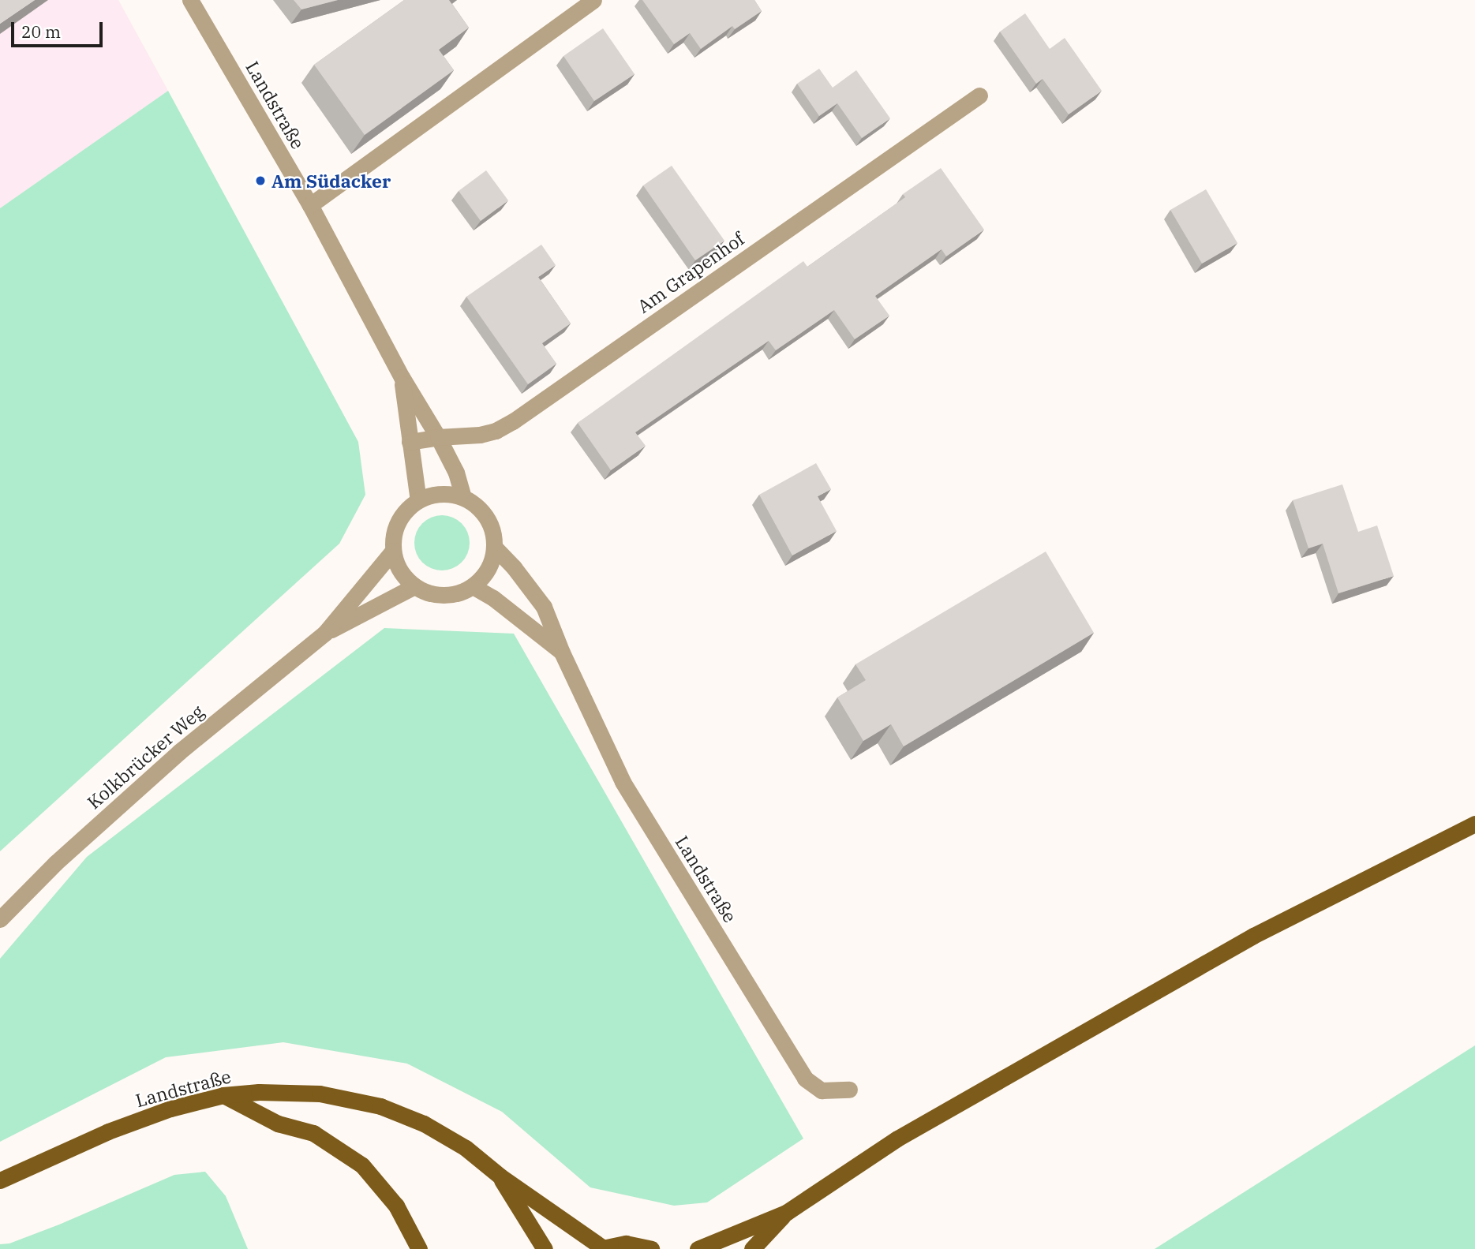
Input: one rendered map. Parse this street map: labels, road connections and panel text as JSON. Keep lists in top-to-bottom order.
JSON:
{
  "streets": {
    "main road": ["Landstraße"],
    "street": ["Am Grapenhof", "Kolkbrücker Weg"]
  },
  "crossings": [
    ["Landstraße", "Am Grapenhof"],
    ["Landstraße", "Kolkbrücker Weg"]
  ],
  "places": ["Am Südacker"],
  "scale_bar": "20 m"
}
